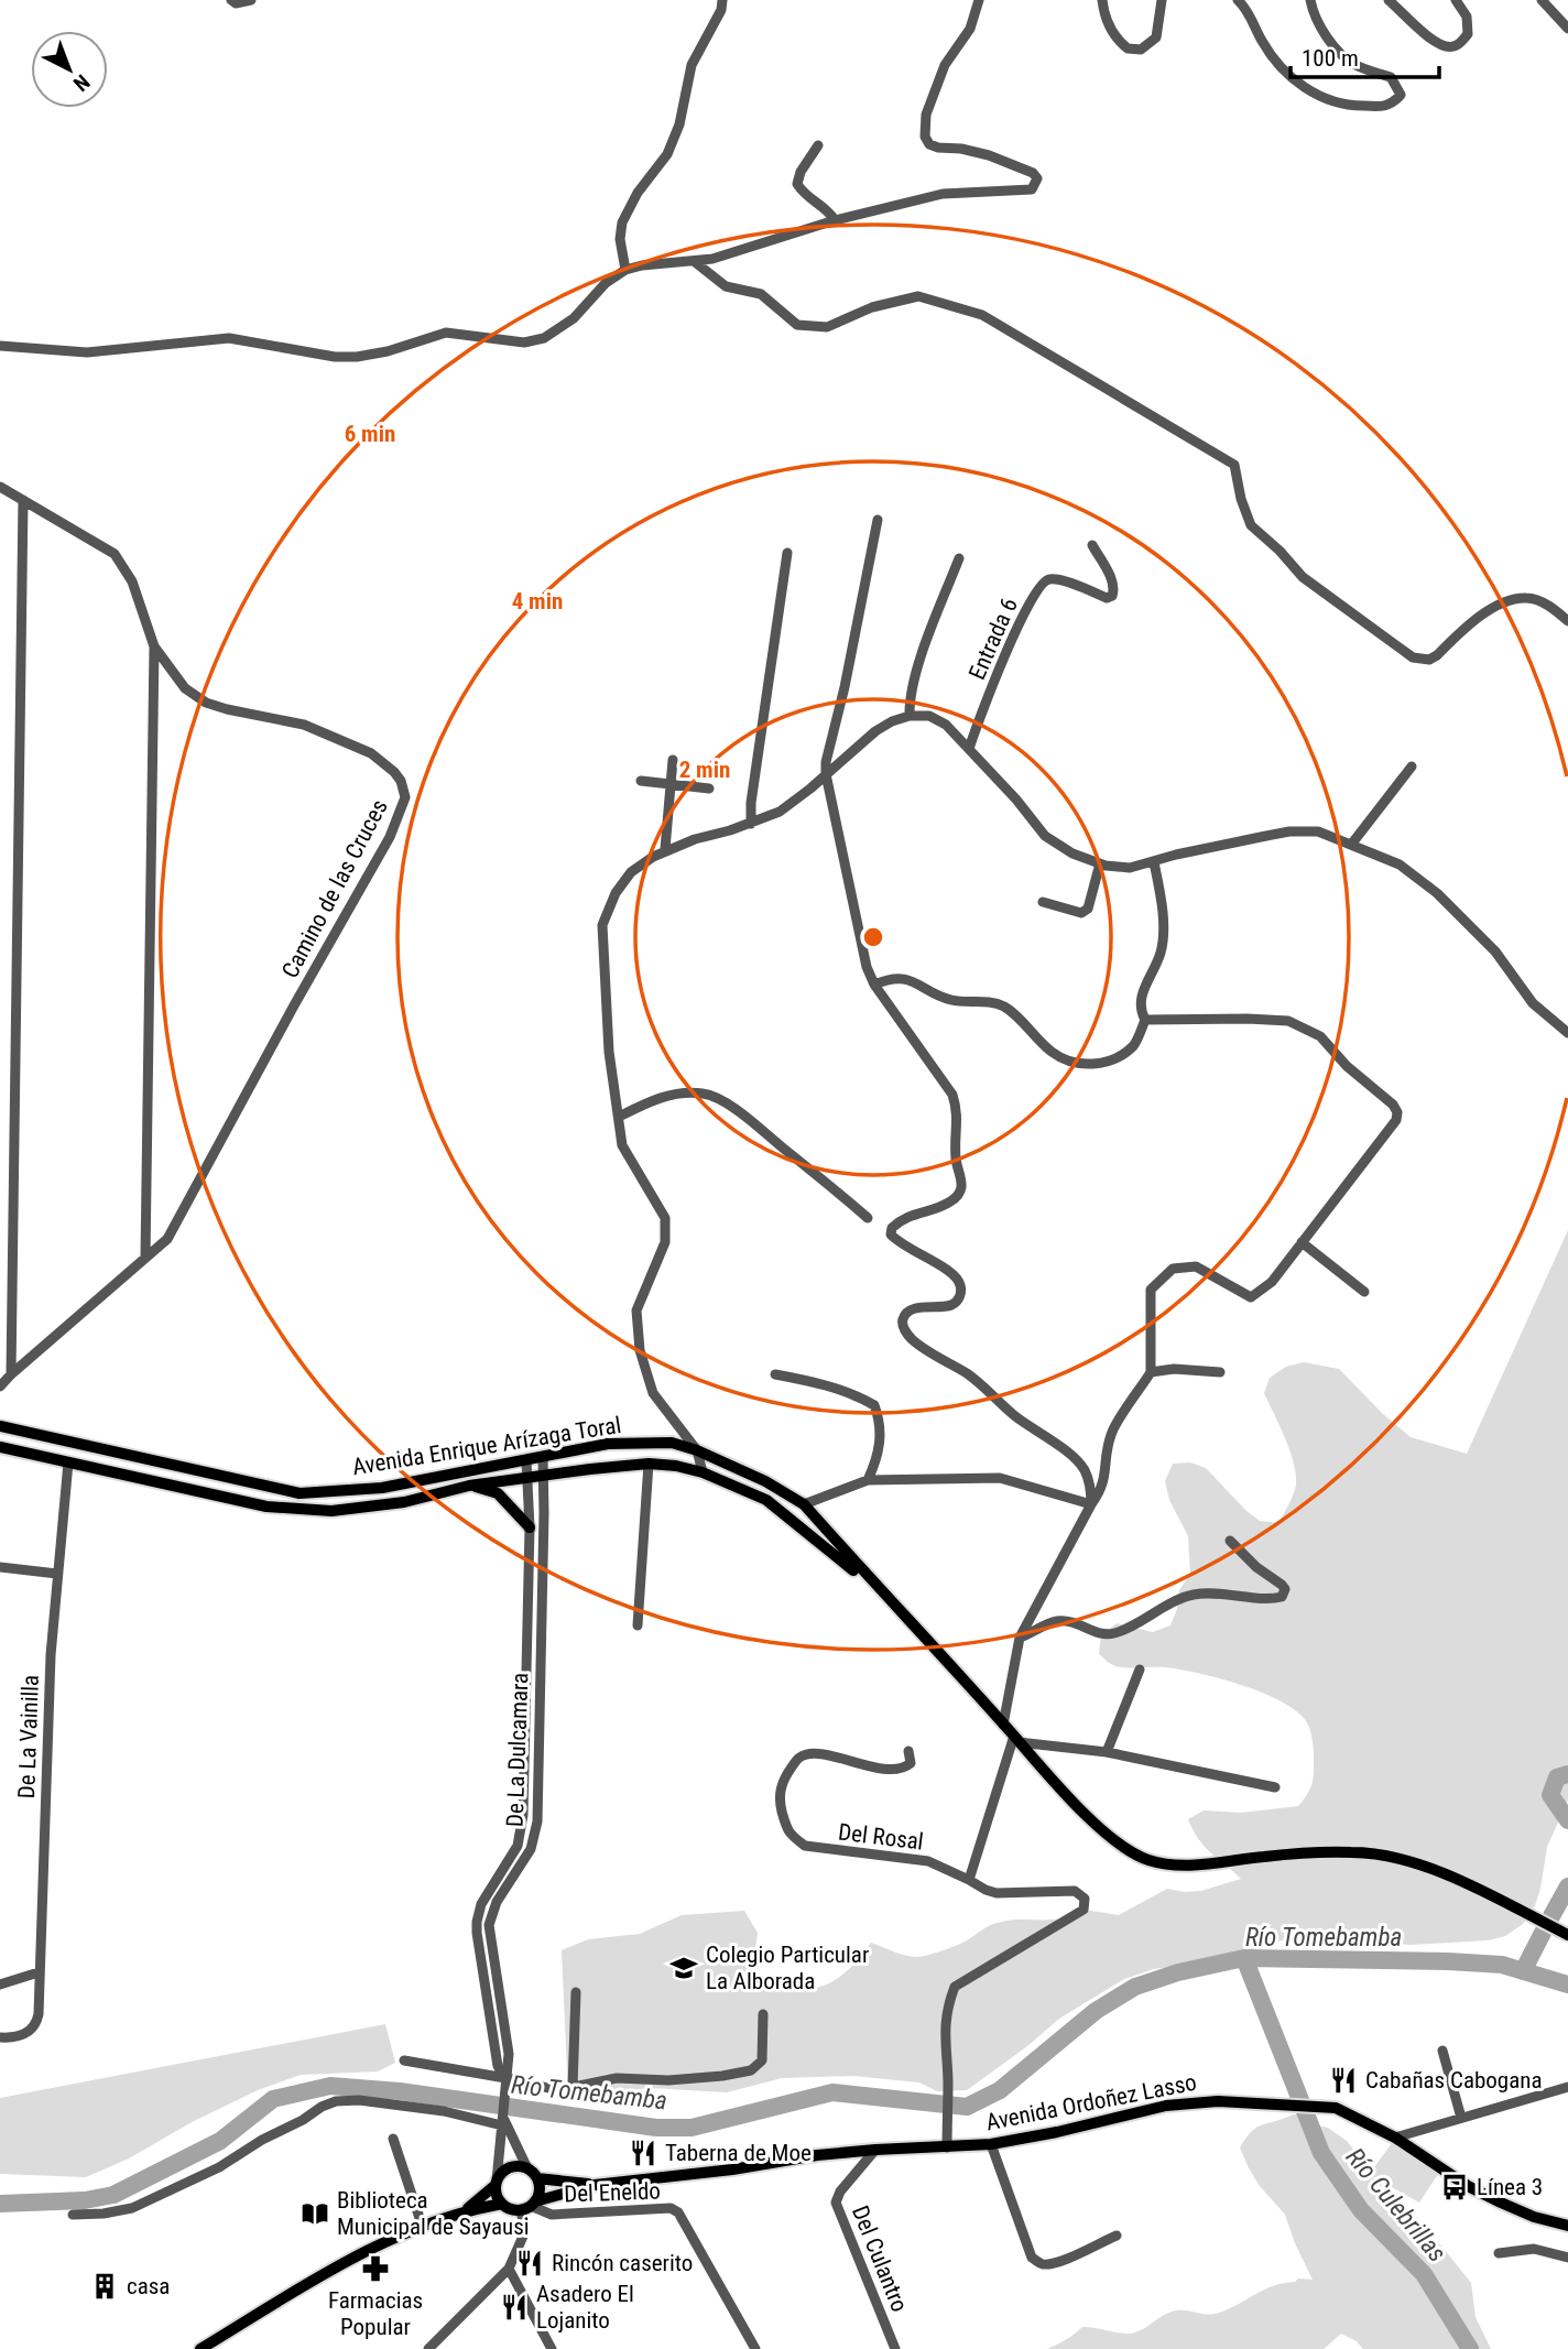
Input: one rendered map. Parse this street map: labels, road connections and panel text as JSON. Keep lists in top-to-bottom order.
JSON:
{
  "streets": {
    "main road": ["Avenida Enrique Arízaga Toral", "Avenida Ordoñez Lasso"],
    "street": [
      "Entrada 6",
      "Camino de las Cruces",
      "De La Vainilla",
      "De La Dulcamara",
      "Del Rosal",
      "Del Eneldo",
      "Del Culantro"
    ]
  },
  "crossings": [
    ["Avenida Enrique Arízaga Toral", "De La Vainilla"],
    ["Avenida Enrique Arízaga Toral", "De La Dulcamara"],
    ["De La Dulcamara", "Avenida Ordoñez Lasso"],
    ["De La Dulcamara", "Del Eneldo"],
    ["Del Rosal", "Avenida Ordoñez Lasso"],
    ["Avenida Ordoñez Lasso", "Del Eneldo"],
    ["Avenida Ordoñez Lasso", "Del Culantro"]
  ],
  "water": ["Río Tomebamba", "Río Culebrillas"],
  "places": {
    "school or university": ["Colegio Particular La Alborada"],
    "restaurant": [
      "Cabañas Cabogana",
      "Taberna de Moe",
      "Rincón caserito",
      "Asadero El Lojanito"
    ],
    "bus stop": ["Línea 3"],
    "library": ["Biblioteca Municipal de Sayausi"],
    "pharmacy": ["Farmacias Popular"],
    "building": ["casa"]
  },
  "scale_bar": "100 m",
  "north": "bottom right",
  "rings": ["6 min", "4 min", "2 min"]
}
